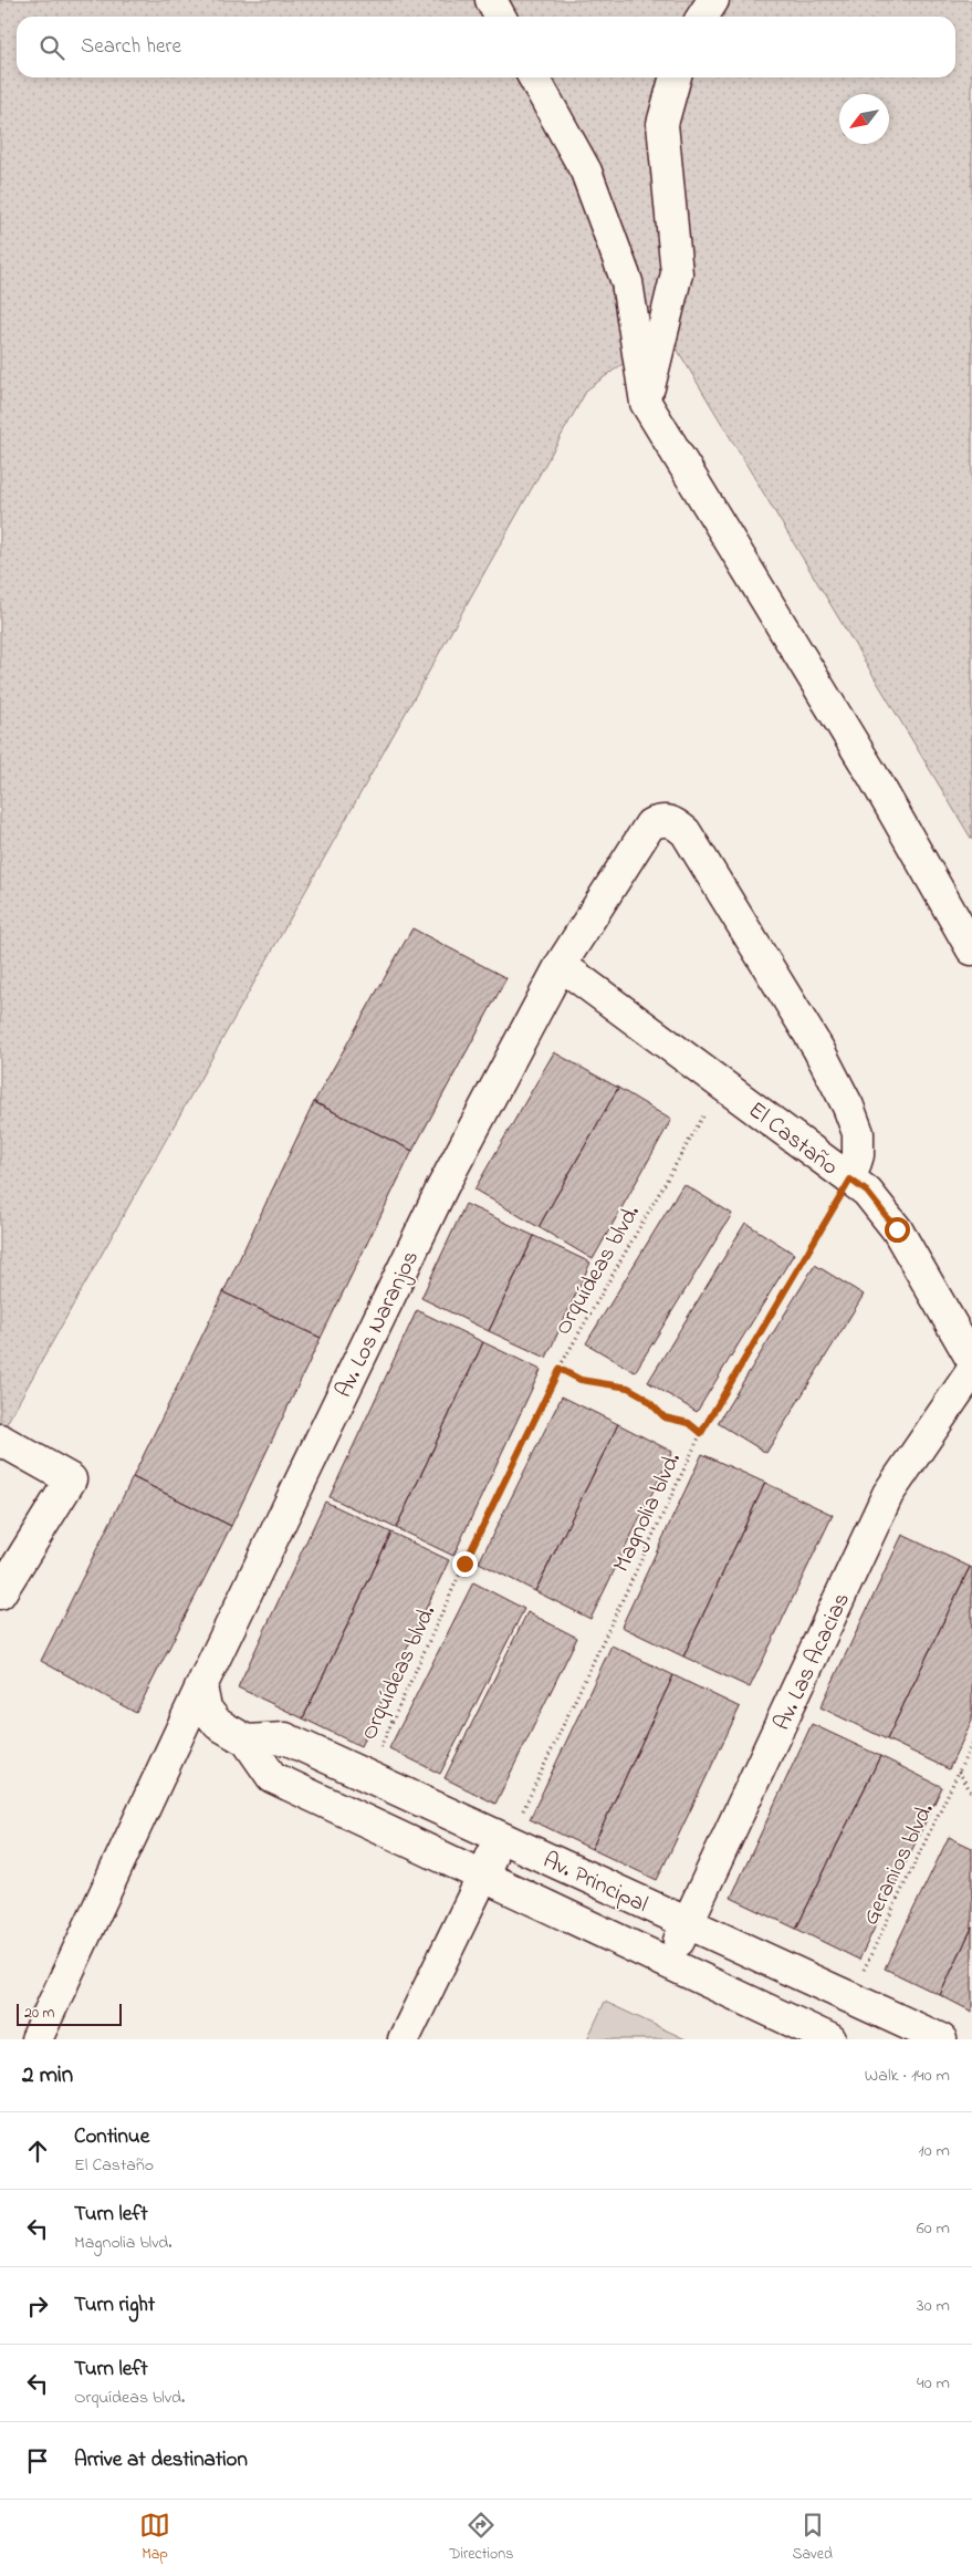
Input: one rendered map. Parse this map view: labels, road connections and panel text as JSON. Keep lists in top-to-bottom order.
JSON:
{
  "streets": {
    "street": [
      "El Castaño",
      "Av. Los Naranjos",
      "Av. Las Acacias",
      "Av. Principal"
    ],
    "path": ["Orquídeas blvd.", "Magnolia blvd.", "Geranios blvd."]
  },
  "crossings": [
    ["El Castaño", "Orquídeas blvd."],
    ["El Castaño", "Av. Los Naranjos"],
    ["El Castaño", "Magnolia blvd."],
    ["Orquídeas blvd.", "Av. Principal"],
    ["Av. Los Naranjos", "Magnolia blvd."],
    ["Av. Los Naranjos", "Av. Principal"],
    ["Magnolia blvd.", "Av. Principal"],
    ["Av. Las Acacias", "Av. Principal"],
    ["Geranios blvd.", "Av. Principal"]
  ],
  "scale_bar": "20 m",
  "north": "bottom left",
  "page": {
    "search": "Search here",
    "scale": "20 m",
    "heading": ["2 min", "Walk · 140 m"],
    "list": [
      ["Continue", "El Castaño", "10 m"],
      ["Turn left", "Magnolia blvd.", "60 m"],
      ["Turn right", "30 m"],
      ["Turn left", "Orquídeas blvd.", "40 m"],
      "Arrive at destination"
    ],
    "nav": ["Map", "Directions", "Saved"]
  }
}
